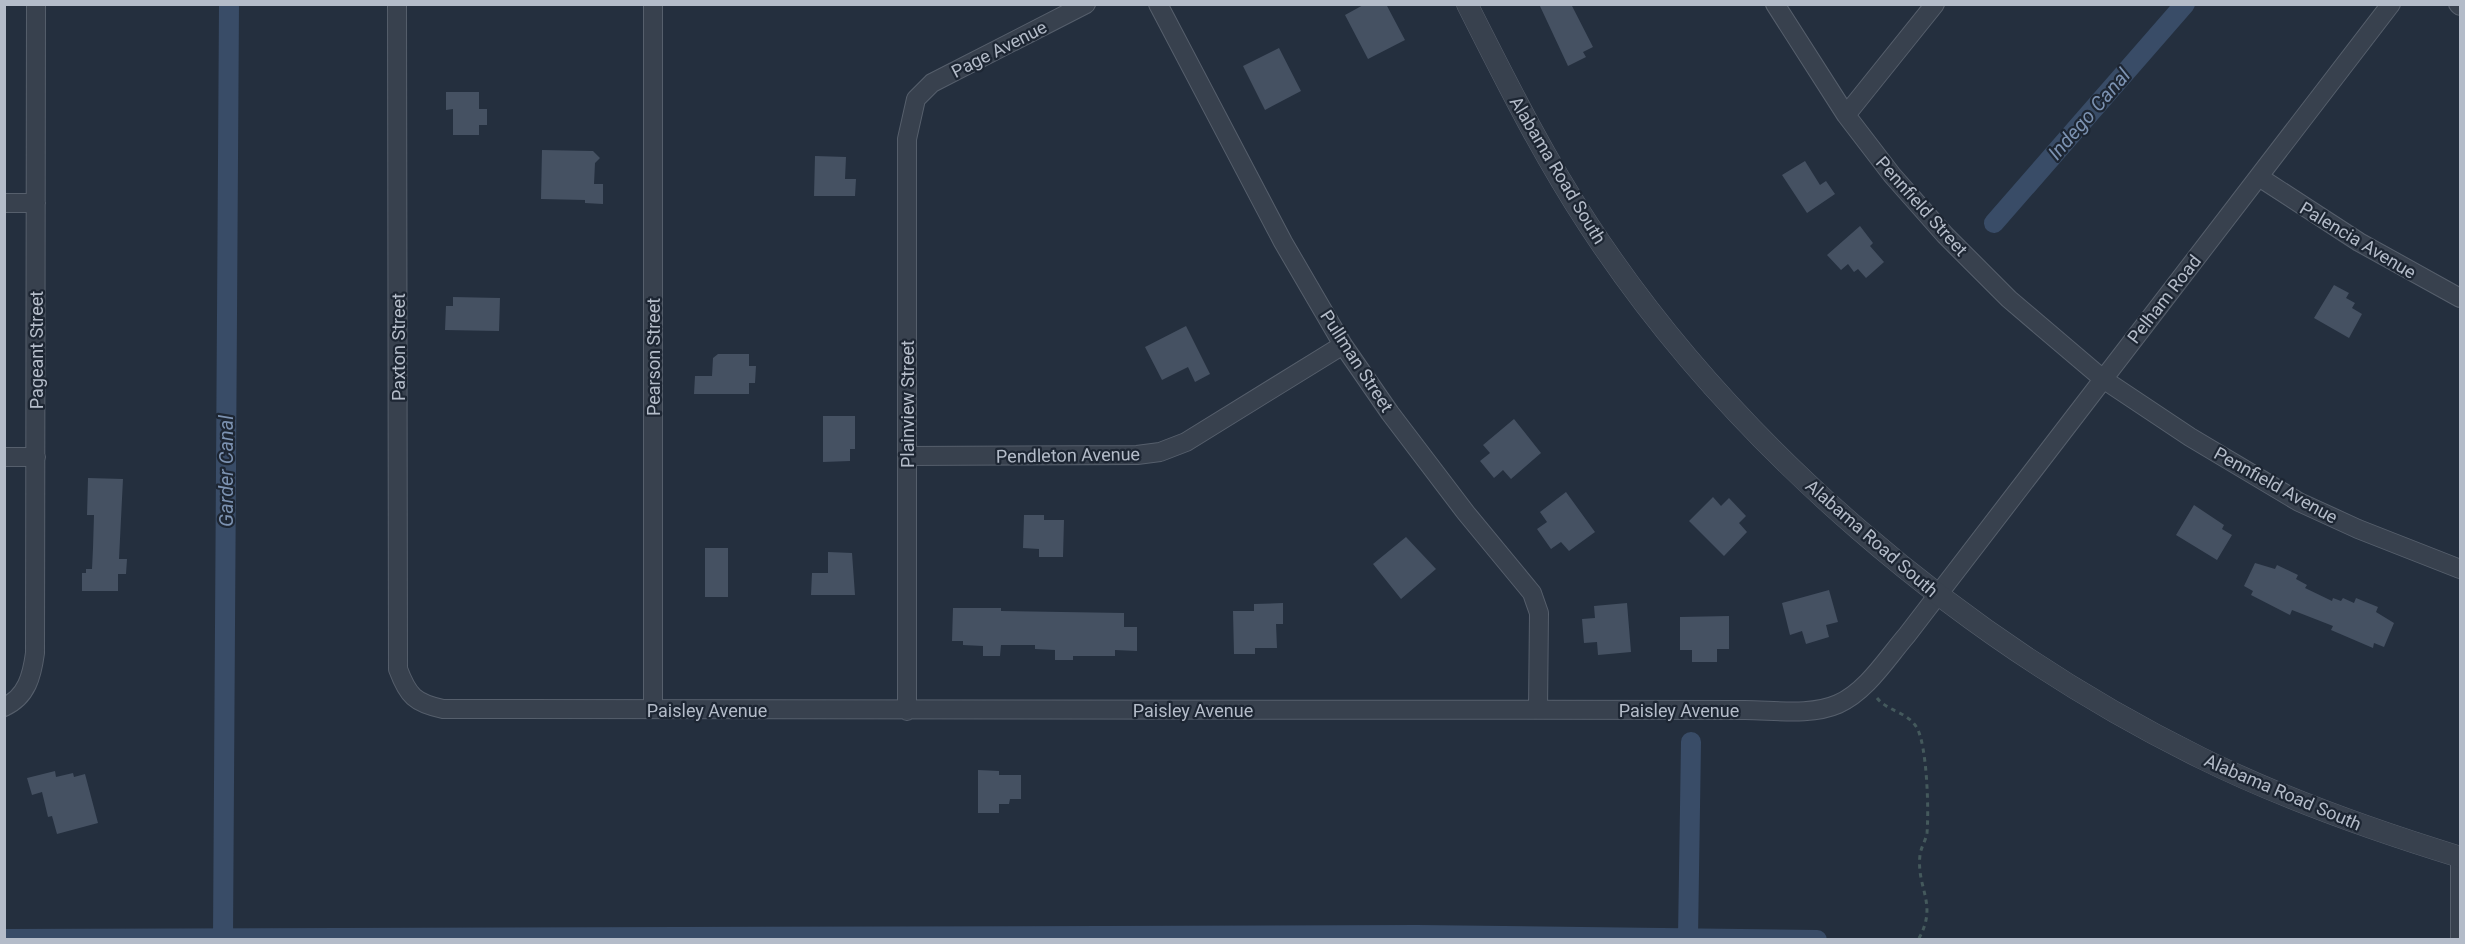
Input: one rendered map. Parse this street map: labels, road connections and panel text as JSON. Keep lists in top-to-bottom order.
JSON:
{
  "streets": {
    "street": [
      "Page Avenue",
      "Alabama Road South",
      "Pennfield Street",
      "Palencia Avenue",
      "Pelham Road",
      "Paxton Street",
      "Pageant Street",
      "Pearson Street",
      "Pullman Street",
      "Plainview Street",
      "Pendleton Avenue",
      "Pennfield Avenue",
      "Paisley Avenue"
    ]
  },
  "crossings": [
    ["Page Avenue", "Plainview Street"],
    ["Alabama Road South", "Pelham Road"],
    ["Alabama Road South", "Paisley Avenue"],
    ["Pennfield Street", "Pelham Road"],
    ["Pennfield Street", "Pennfield Avenue"],
    ["Palencia Avenue", "Pelham Road"],
    ["Pelham Road", "Pennfield Avenue"],
    ["Pelham Road", "Paisley Avenue"],
    ["Paxton Street", "Paisley Avenue"],
    ["Pearson Street", "Paisley Avenue"],
    ["Pullman Street", "Pendleton Avenue"],
    ["Pullman Street", "Paisley Avenue"],
    ["Plainview Street", "Pendleton Avenue"],
    ["Plainview Street", "Paisley Avenue"]
  ],
  "water": ["Indego Canal", "Garder Canal"]
}
